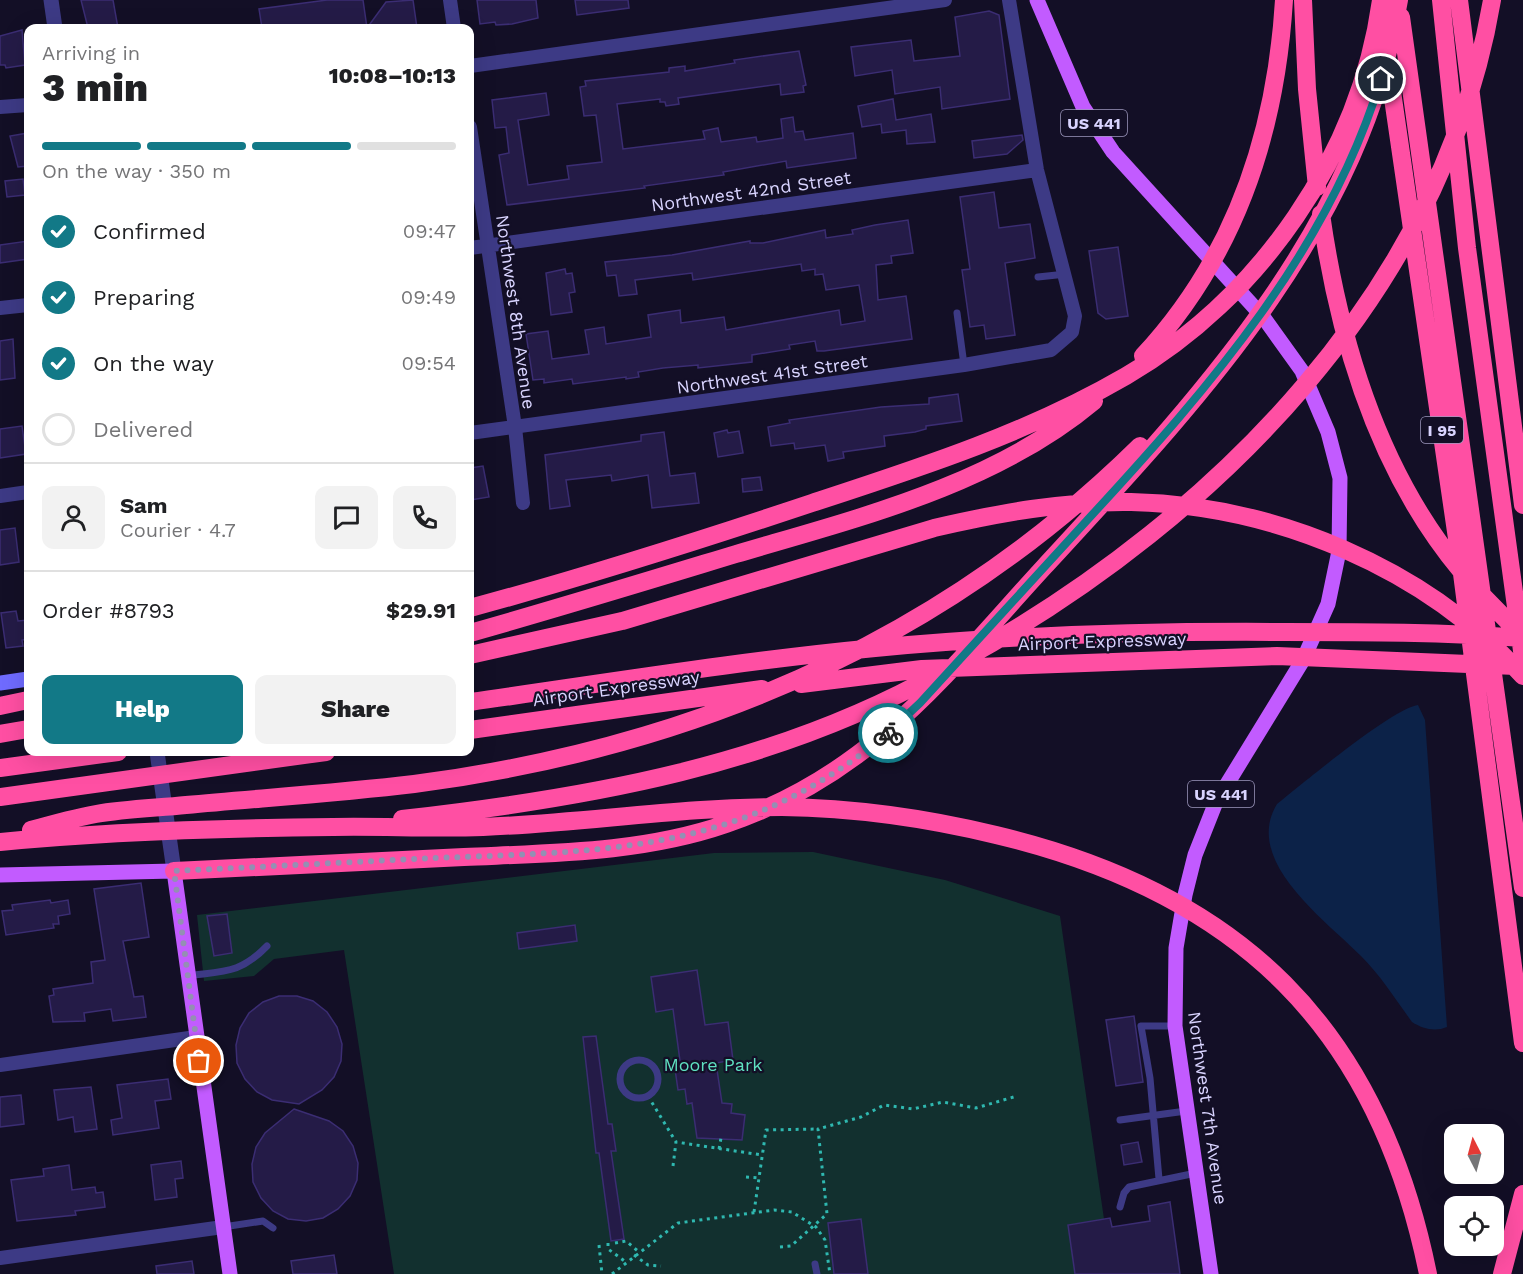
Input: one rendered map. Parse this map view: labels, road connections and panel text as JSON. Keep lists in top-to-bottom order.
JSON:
{
  "streets": {
    "highway": ["I 95", "Airport Expressway"],
    "main road": ["US 441", "Northwest 7th Avenue"],
    "street": ["Northwest 42nd Street", "Northwest 8th Avenue", "Northwest 41st Street"]
  },
  "crossings": [
    ["Northwest 42nd Street", "Northwest 8th Avenue"],
    ["Northwest 8th Avenue", "Northwest 41st Street"]
  ],
  "parks": ["Moore Park"],
  "north": "top",
  "page": {
    "heading": ["3 min", "Arriving in", "10:08–10:13"],
    "panel": [
      "Sam",
      "Courier · 4.7",
      "Order #8793",
      "$29.91"
    ],
    "bar": "On the way · 350 m",
    "list": [
      ["Confirmed", "09:47"],
      ["Preparing", "09:49"],
      ["On the way", "09:54"],
      "Delivered"
    ],
    "buttons": ["Help", "Share"]
  }
}
